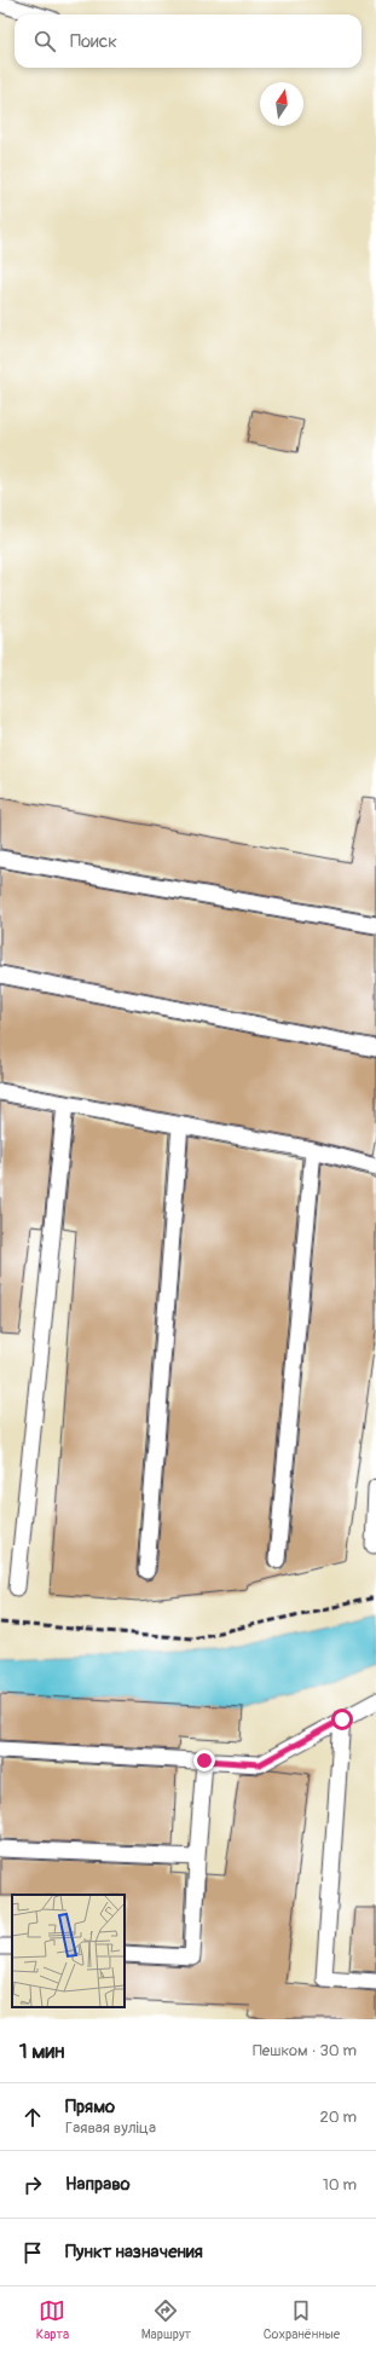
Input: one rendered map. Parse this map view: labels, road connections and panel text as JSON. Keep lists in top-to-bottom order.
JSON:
{
  "north": "top",
  "page": {
    "search": "Поиск",
    "heading": ["1 мин", "Пешком · 30 m"],
    "list": [
      ["Прямо", "Гаявая вуліца", "20 m"],
      ["Направо", "10 m"],
      "Пункт назначения"
    ],
    "nav": ["Карта", "Маршрут", "Сохранённые"]
  }
}
